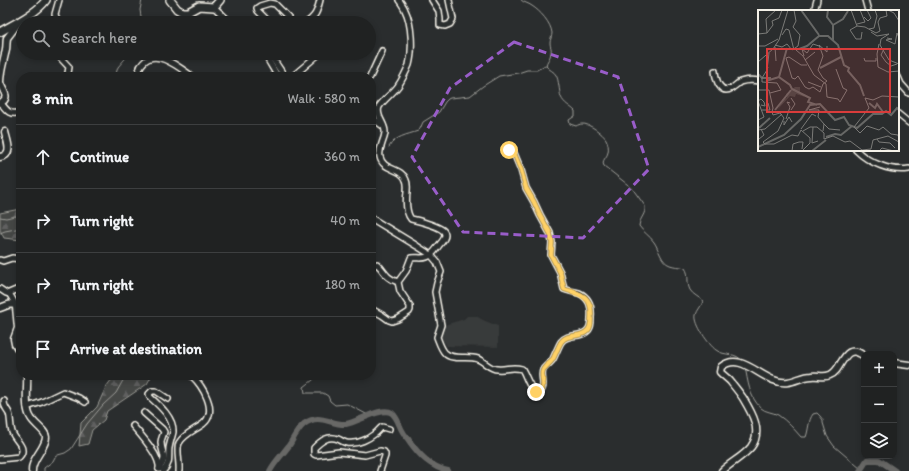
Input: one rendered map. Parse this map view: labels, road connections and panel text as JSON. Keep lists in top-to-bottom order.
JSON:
{
  "page": {
    "search": "Search here",
    "heading": ["8 min", "Walk · 580 m"],
    "list": [
      ["Continue", "360 m"],
      ["Turn right", "40 m"],
      ["Turn right", "180 m"],
      "Arrive at destination"
    ],
    "map_buttons": ["+", "−"]
  }
}
